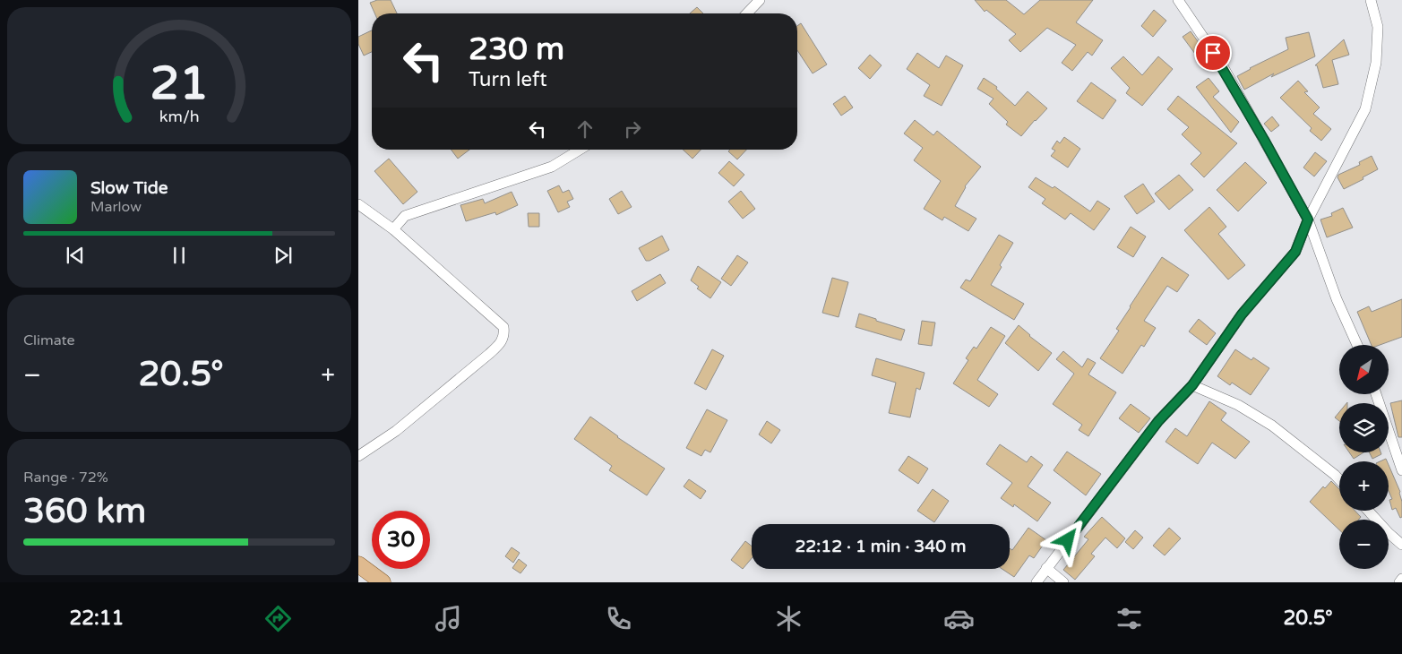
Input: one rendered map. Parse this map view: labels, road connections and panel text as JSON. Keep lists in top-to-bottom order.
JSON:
{
  "north": "bottom left",
  "page": {
    "turn": ["230 m", "Turn left"],
    "song": ["Slow Tide", "Marlow"],
    "tile": [
      "Climate",
      ["Range · 72%", "360 km"]
    ],
    "map_buttons": ["+", "−"],
    "heat": ["−", "20.5°", "+"],
    "limit": "30",
    "trip": "22:12 · 1 min · 340 m",
    "tabs": ["22:11", "20.5°"],
    "gauge": ["21", "km/h"]
  }
}
